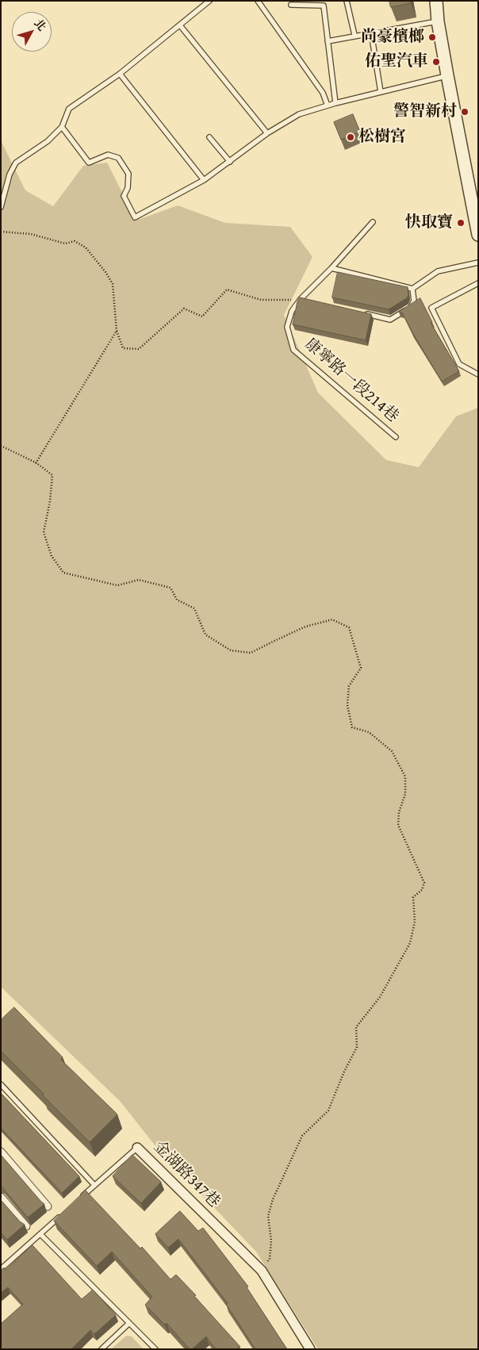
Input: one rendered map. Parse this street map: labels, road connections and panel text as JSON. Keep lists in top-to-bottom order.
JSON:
{
  "streets": {
    "street": ["金湖路347巷"],
    "lane": ["康寧路一段214巷"]
  },
  "places": [
    "尚豪檳榔",
    "佑聖汽車",
    "警智新村",
    "松樹宮",
    "快取寶"
  ],
  "north": "top right"
}
